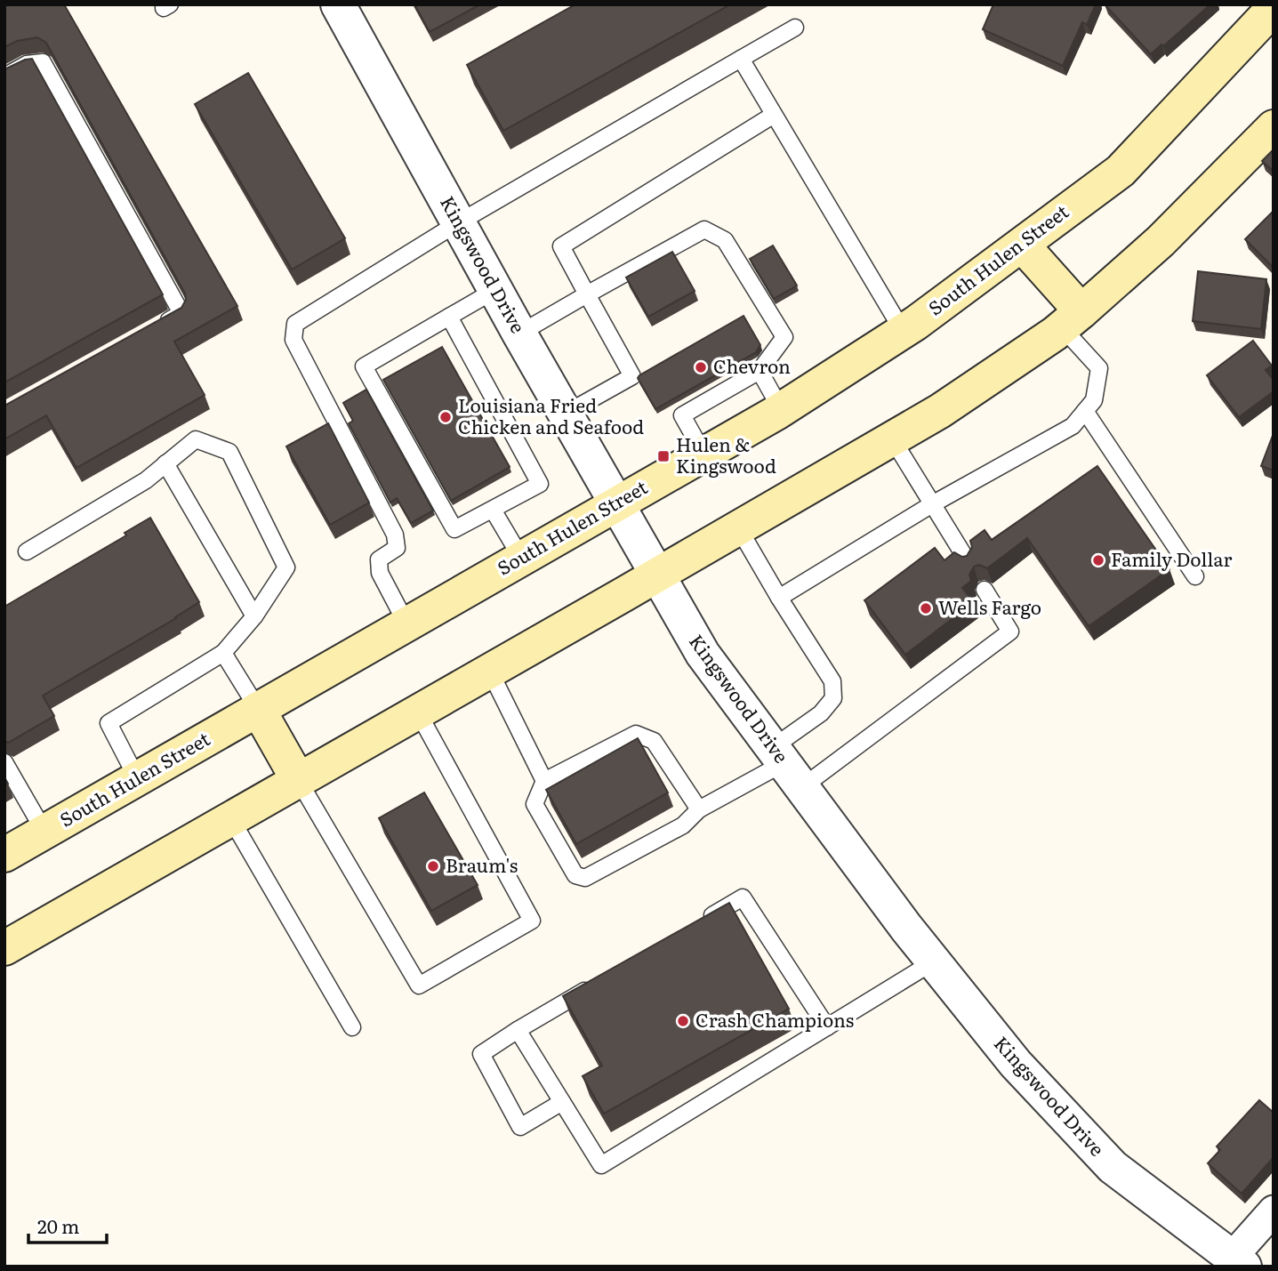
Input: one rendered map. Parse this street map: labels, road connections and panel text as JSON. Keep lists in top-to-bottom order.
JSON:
{
  "streets": {
    "main road": ["South Hulen Street"],
    "street": ["Kingswood Drive"]
  },
  "crossings": [
    ["South Hulen Street", "Kingswood Drive"]
  ],
  "places": {
    "other": [
      "Chevron",
      "Louisiana Fried Chicken and Seafood",
      "Family Dollar",
      "Wells Fargo",
      "Braum's",
      "Crash Champions"
    ],
    "transit": ["Hulen & Kingswood"]
  },
  "scale_bar": "20 m"
}
